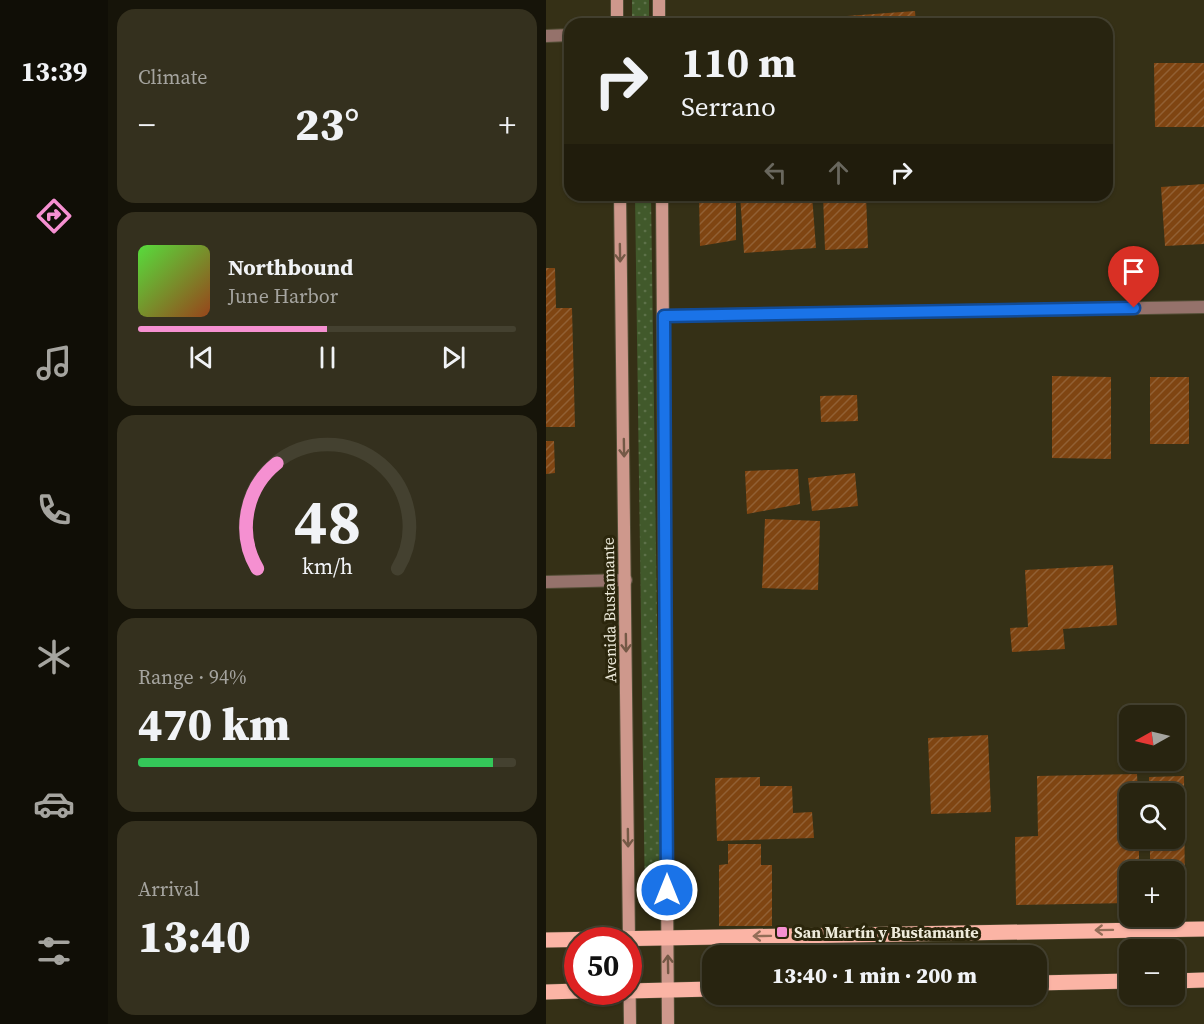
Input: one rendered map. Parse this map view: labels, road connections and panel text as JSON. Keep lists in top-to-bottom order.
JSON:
{
  "streets": {
    "main road": ["Avenida Bustamante"]
  },
  "places": {
    "transit": ["San Martín y Bustamante"]
  },
  "north": "left",
  "page": {
    "tabs": "13:39",
    "tile": [
      "Climate",
      ["Range · 94%", "470 km"],
      ["Arrival", "13:40"]
    ],
    "turn": ["110 m", "Serrano"],
    "heat": ["−", "23°", "+"],
    "song": ["Northbound", "June Harbor"],
    "map_buttons": ["+", "−"],
    "limit": "50",
    "trip": "13:40 · 1 min · 200 m",
    "gauge": ["48", "km/h"]
  }
}
